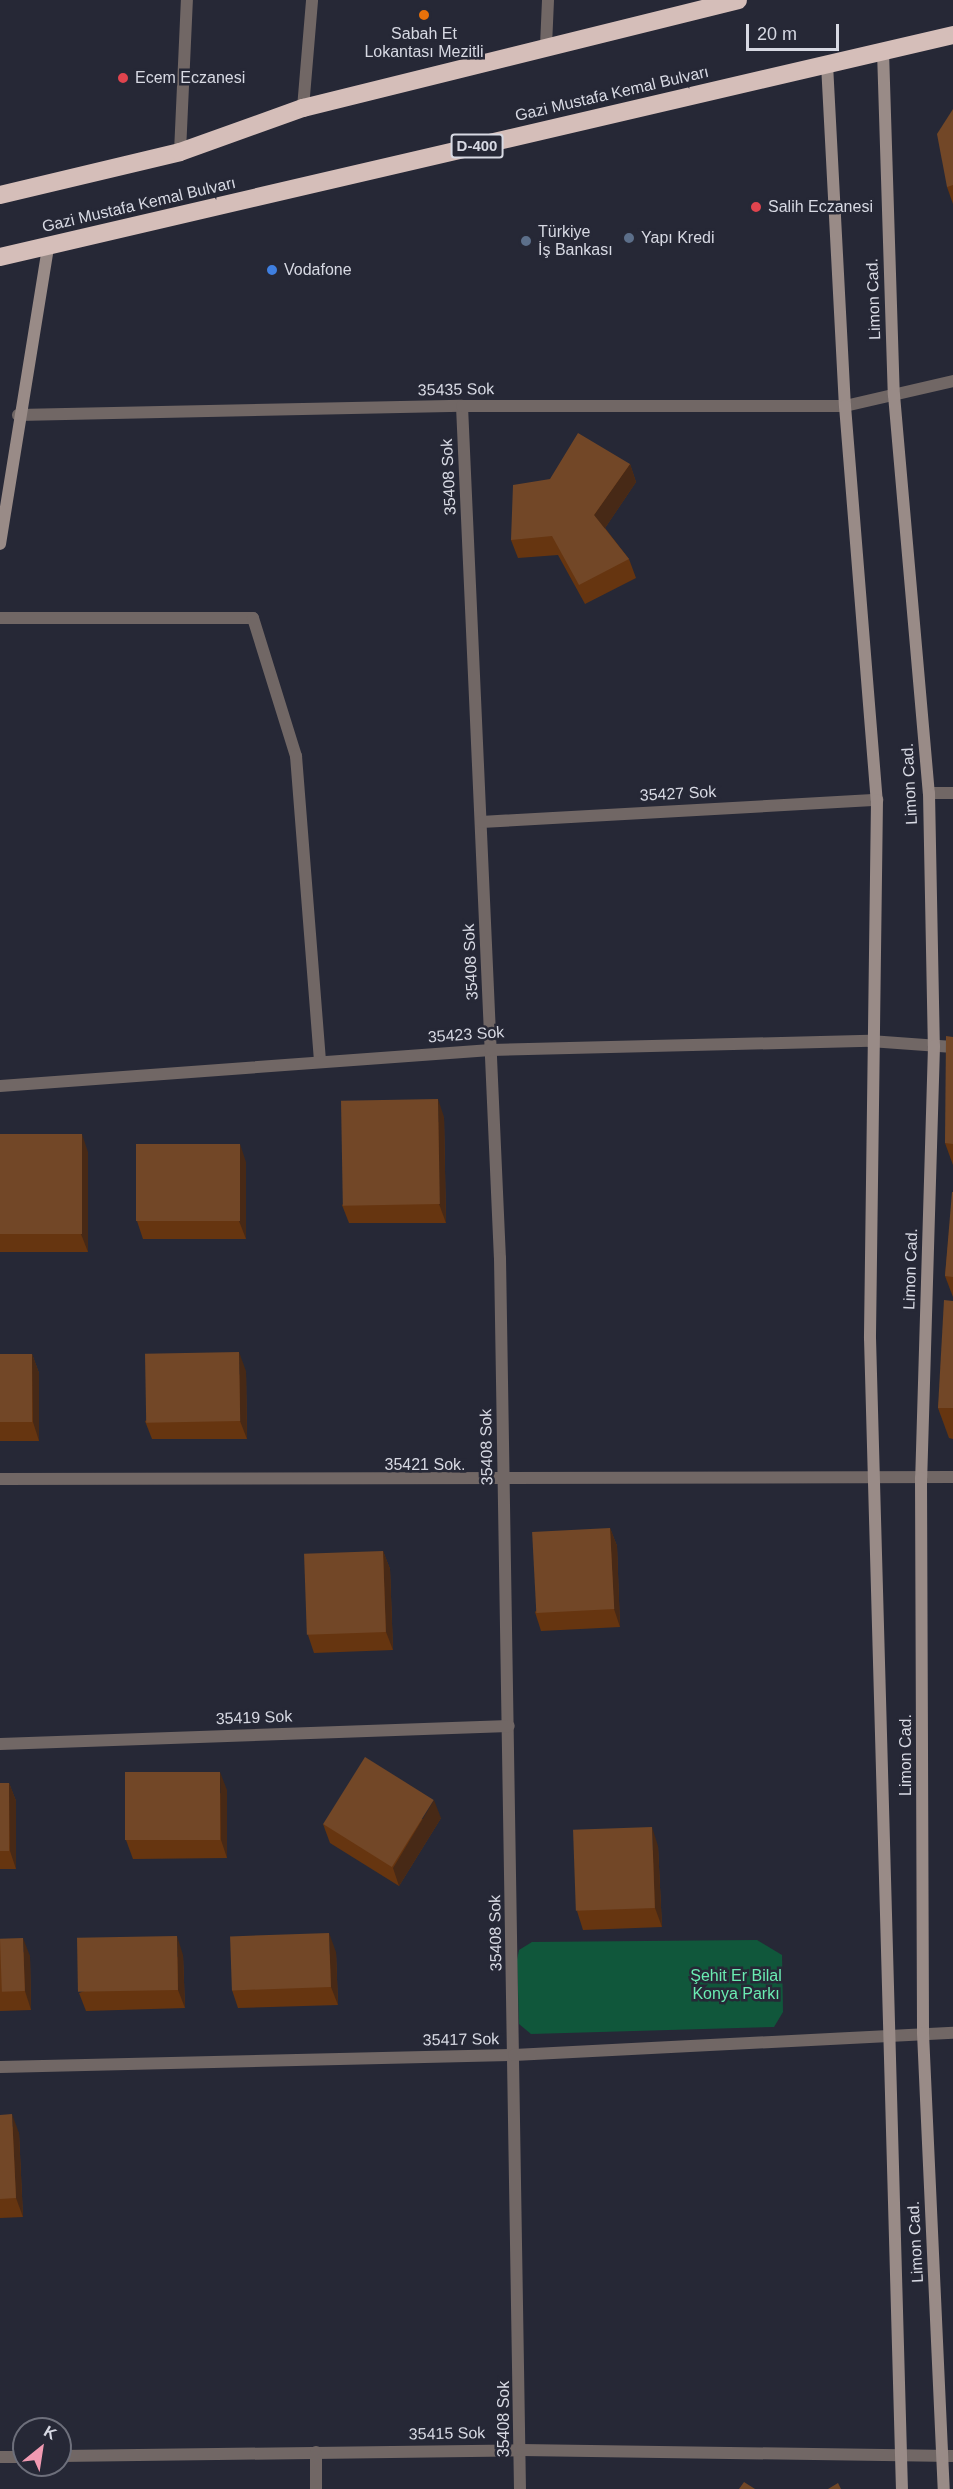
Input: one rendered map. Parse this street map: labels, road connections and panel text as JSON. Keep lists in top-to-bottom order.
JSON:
{
  "streets": {
    "highway": ["Gazi Mustafa Kemal Bulvarı", "D-400"],
    "street": [
      "Limon Cad.",
      "35435 Sok",
      "35408 Sok",
      "35427 Sok",
      "35423 Sok",
      "35421 Sok.",
      "35419 Sok",
      "35417 Sok",
      "35415 Sok"
    ]
  },
  "crossings": [
    ["Gazi Mustafa Kemal Bulvarı", "Limon Cad."],
    ["Limon Cad.", "35435 Sok"],
    ["Limon Cad.", "35427 Sok"],
    ["Limon Cad.", "35423 Sok"],
    ["Limon Cad.", "35421 Sok."],
    ["Limon Cad.", "35417 Sok"],
    ["Limon Cad.", "35415 Sok"],
    ["35435 Sok", "35408 Sok"],
    ["35408 Sok", "35427 Sok"],
    ["35408 Sok", "35423 Sok"],
    ["35408 Sok", "35421 Sok."],
    ["35408 Sok", "35419 Sok"],
    ["35408 Sok", "35417 Sok"],
    ["35408 Sok", "35415 Sok"]
  ],
  "parks": ["Şehit Er Bilal Konya Parkı"],
  "places": [
    "Sabah Et Lokantası Mezitli",
    "Ecem Eczanesi",
    "Salih Eczanesi",
    "Yapı Kredi",
    "Türkiye İş Bankası",
    "Vodafone"
  ],
  "scale_bar": "20 m",
  "north": "top right"
}
